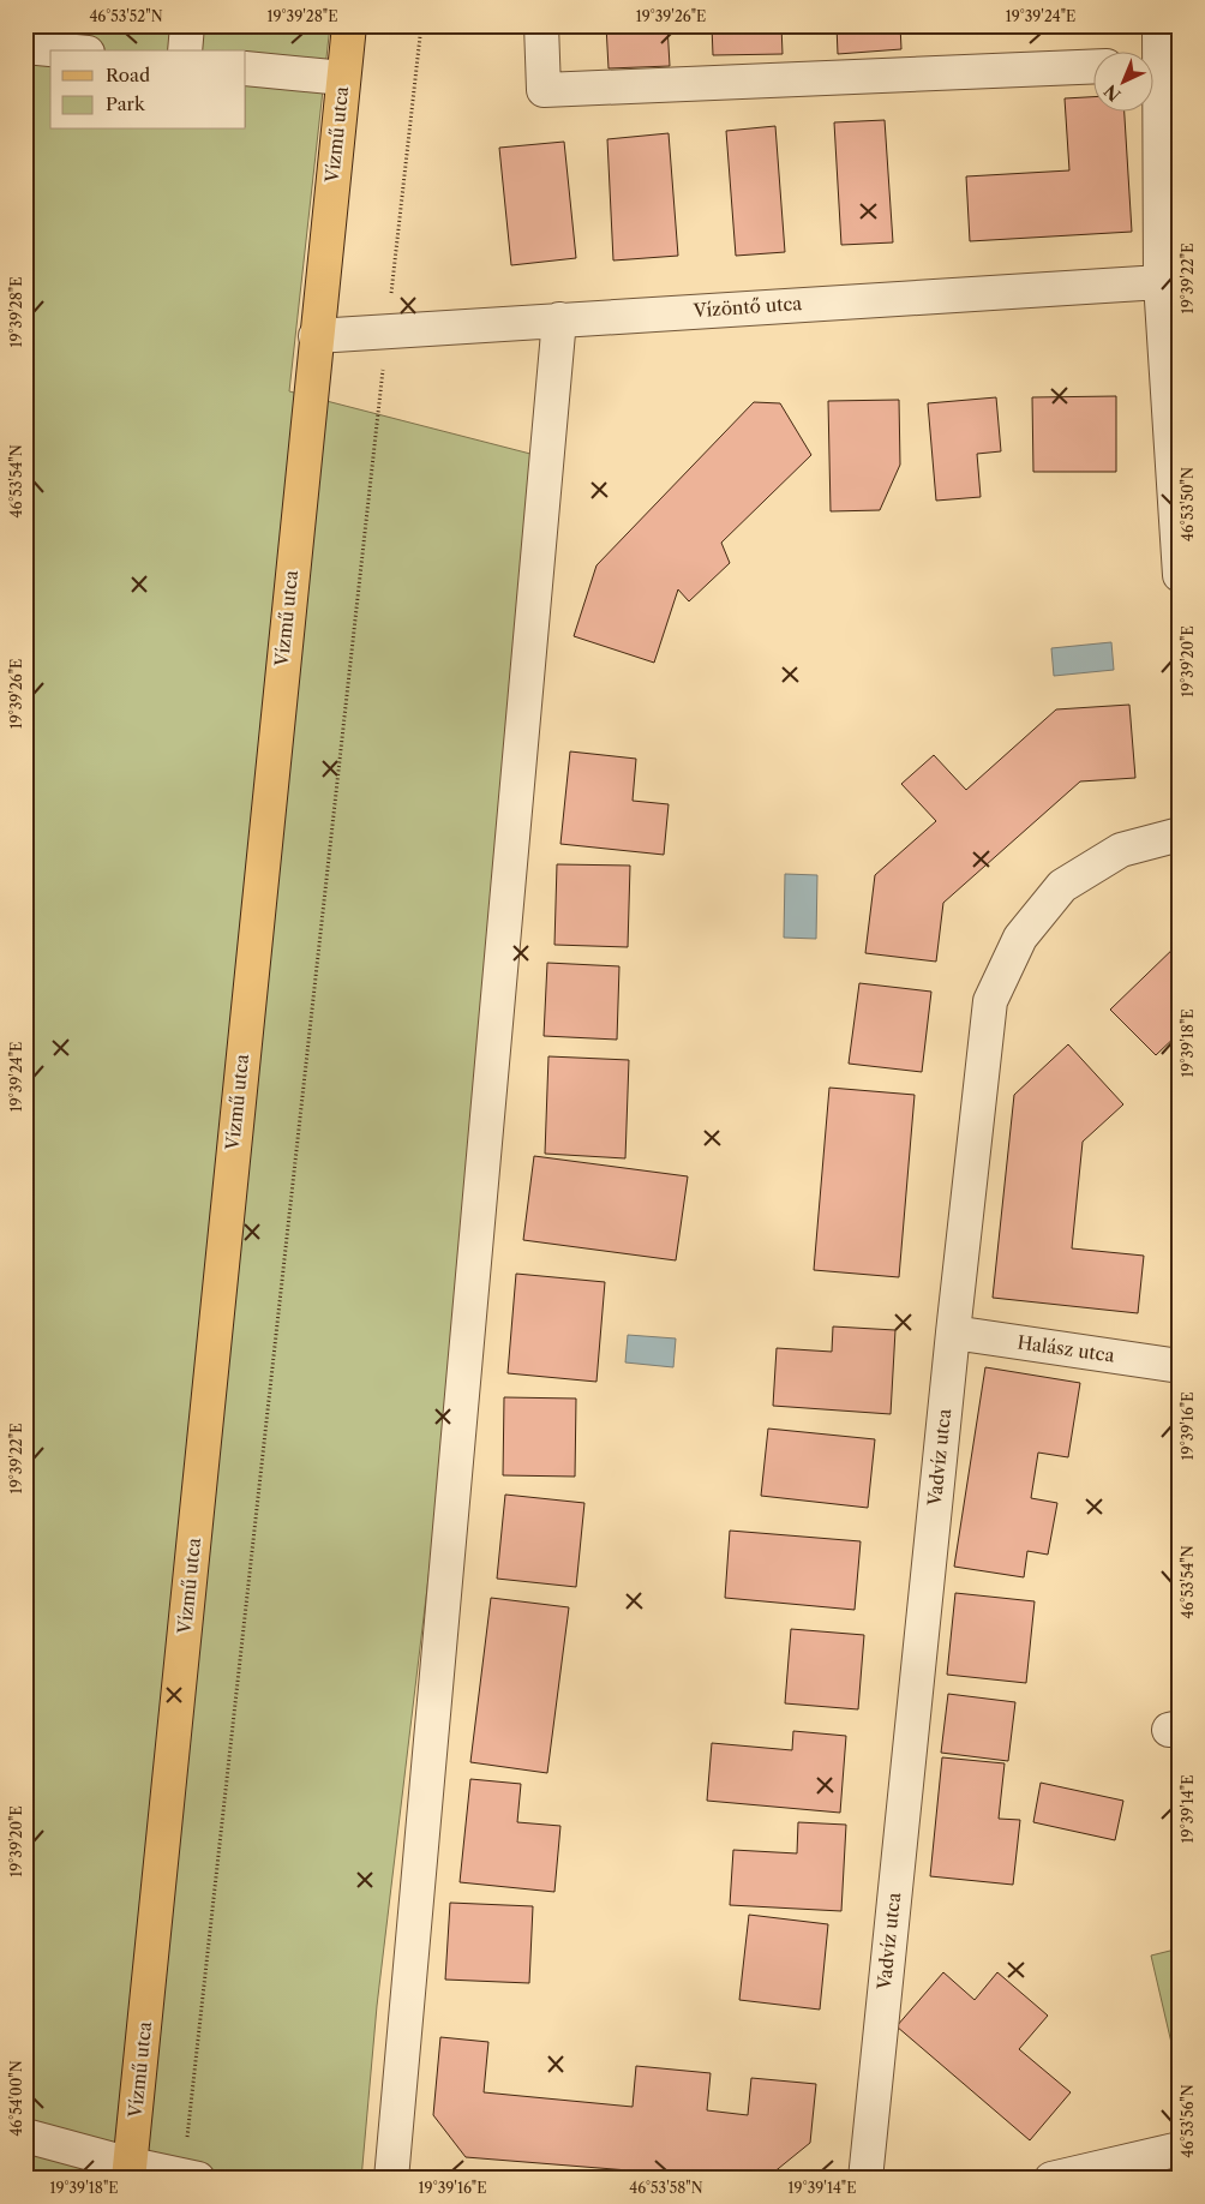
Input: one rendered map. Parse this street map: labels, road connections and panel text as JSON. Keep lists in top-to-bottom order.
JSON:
{
  "streets": {
    "main road": ["Vízmű utca"],
    "street": ["Vízöntő utca", "Halász utca", "Vadvíz utca"]
  },
  "crossings": [
    ["Vízmű utca", "Vízöntő utca"],
    ["Halász utca", "Vadvíz utca"]
  ],
  "legend": ["Road", "Park"],
  "north": "bottom left",
  "coordinates": [
    "46°53'52\"N",
    "19°39'28\"E",
    "19°39'26\"E",
    "19°39'24\"E",
    "19°39'22\"E",
    "46°53'54\"N",
    "46°53'50\"N",
    "19°39'20\"E",
    "19°39'18\"E",
    "19°39'16\"E",
    "19°39'14\"E",
    "46°54'00\"N",
    "46°53'56\"N",
    "46°53'58\"N"
  ]
}
